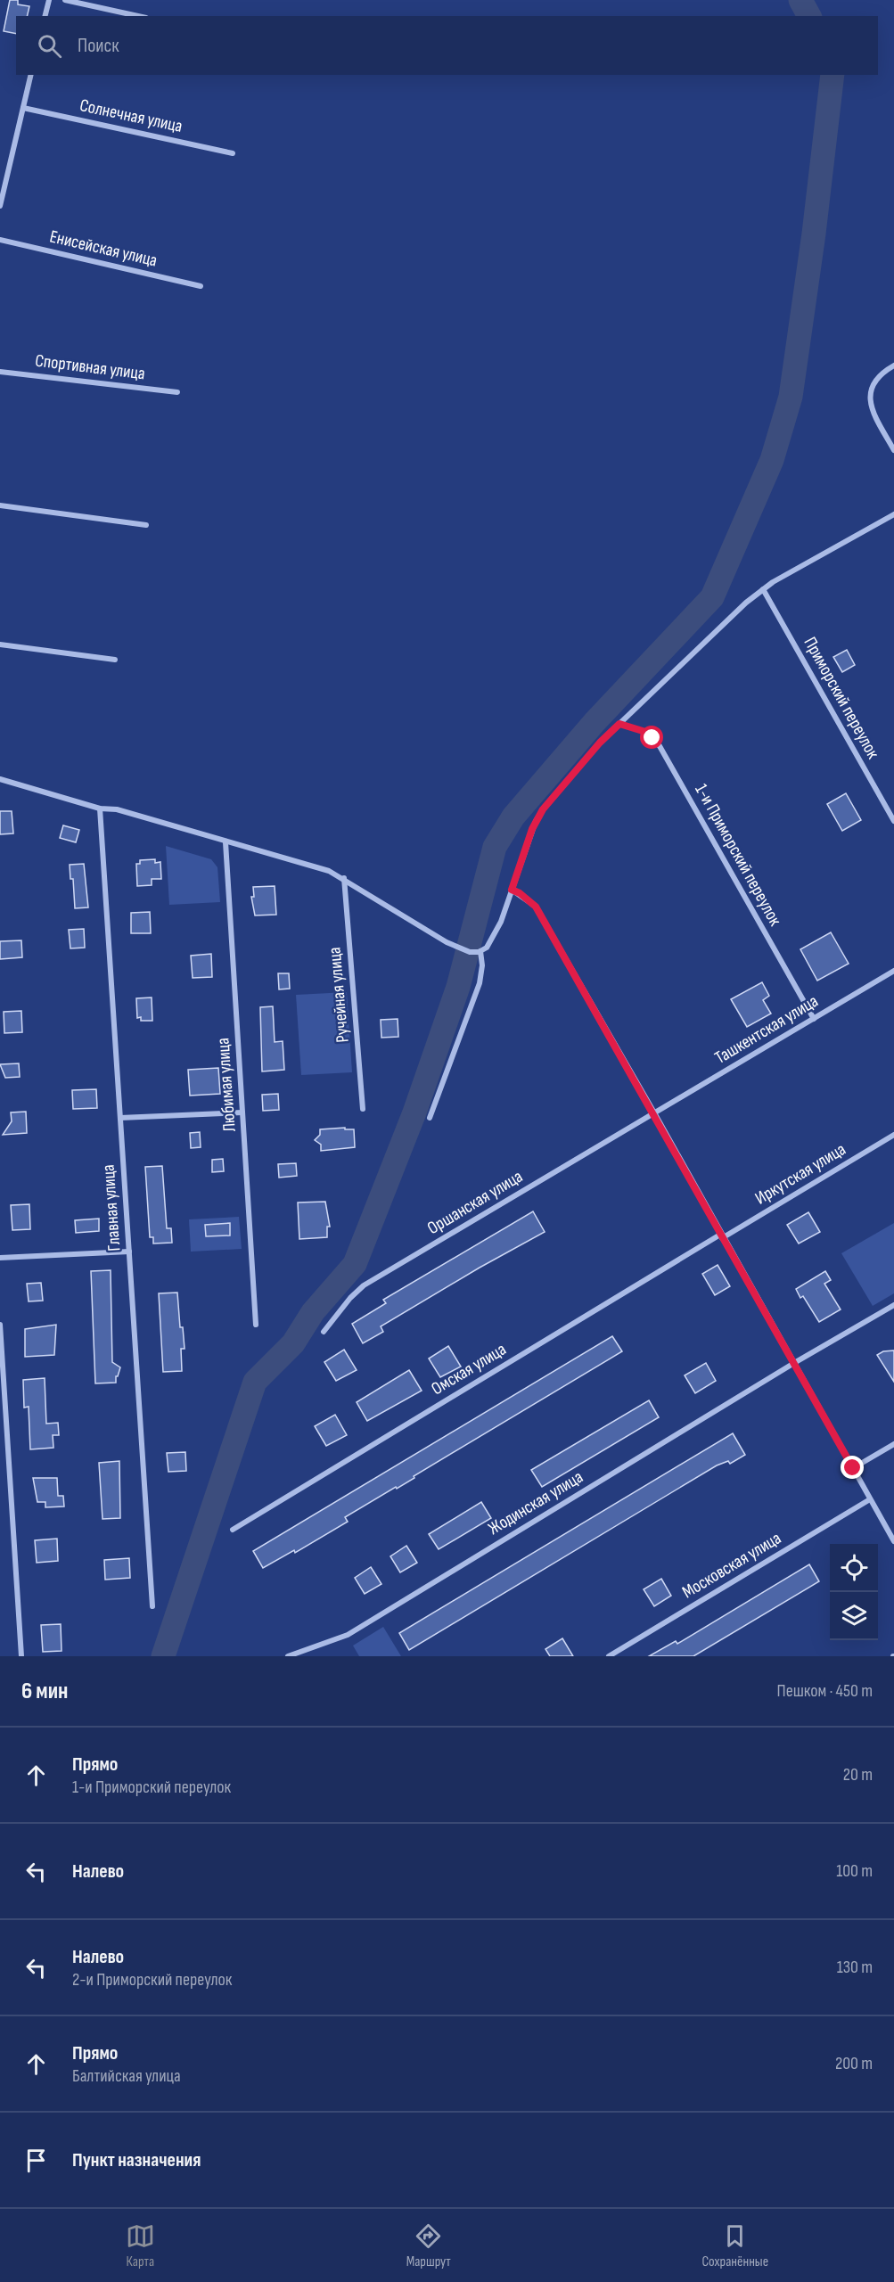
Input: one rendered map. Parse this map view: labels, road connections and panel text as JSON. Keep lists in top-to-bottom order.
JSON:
{
  "streets": {
    "street": [
      "Солнечная улица",
      "Енисейская улица",
      "Спортивная улица",
      "Приморский переулок",
      "1-и Приморский переулок",
      "Ручейная улица",
      "Ташкентская улица",
      "Любимая улица",
      "Иркутская улица",
      "Оршанская улица",
      "Главная улица",
      "Омская улица",
      "Жодинская улица",
      "Московская улица"
    ]
  },
  "crossings": [
    ["1-и Приморский переулок", "Ташкентская улица"],
    ["Ташкентская улица", "Оршанская улица"],
    ["Иркутская улица", "Омская улица"]
  ],
  "page": {
    "search": "Поиск",
    "heading": ["6 мин", "Пешком · 450 m"],
    "list": [
      ["Прямо", "1-и Приморский переулок", "20 m"],
      ["Налево", "100 m"],
      ["Налево", "2-и Приморский переулок", "130 m"],
      ["Прямо", "Балтийская улица", "200 m"],
      "Пункт назначения"
    ],
    "nav": ["Карта", "Маршрут", "Сохранённые"]
  }
}
